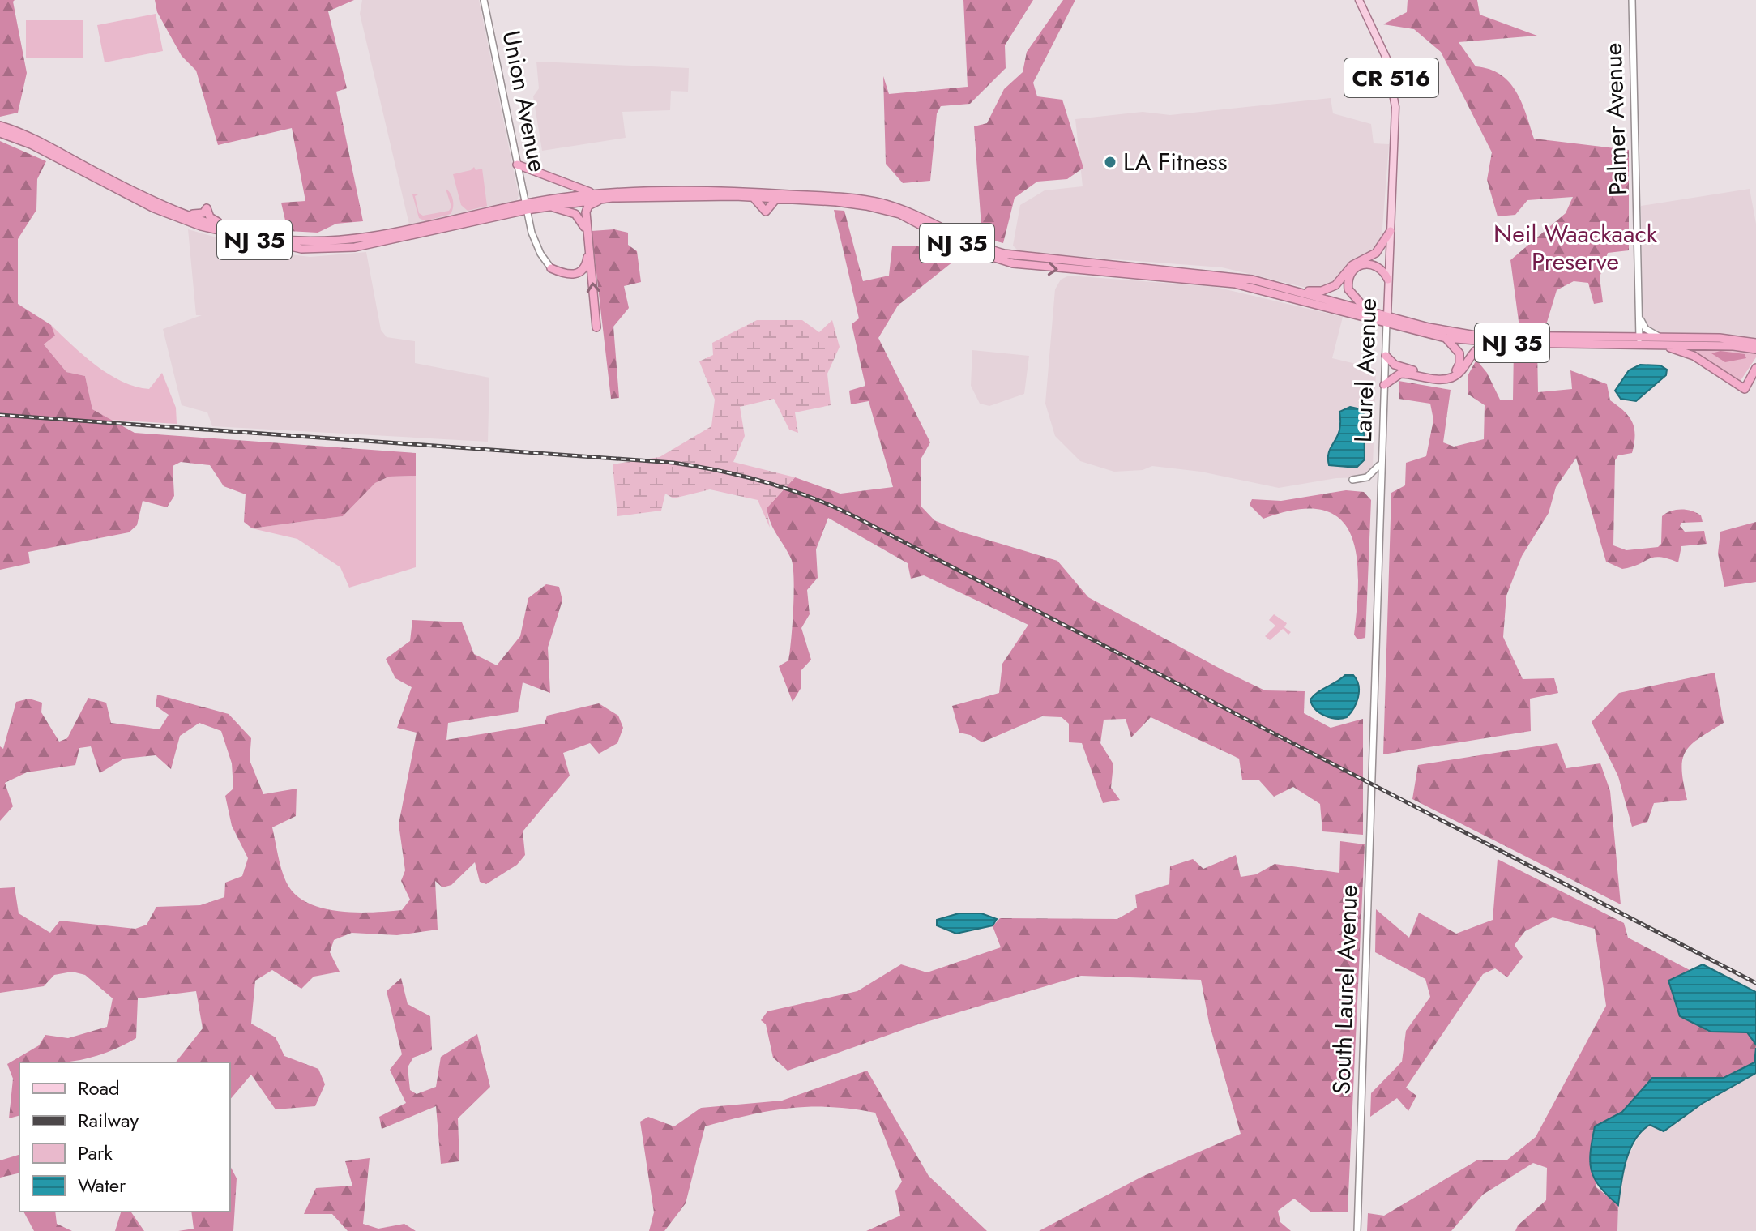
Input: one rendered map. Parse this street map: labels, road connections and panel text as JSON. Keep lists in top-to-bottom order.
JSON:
{
  "streets": {
    "highway": ["NJ 35"],
    "main road": [
      "CR 516",
      "Union Avenue",
      "Palmer Avenue",
      "Laurel Avenue",
      "South Laurel Avenue"
    ]
  },
  "crossings": [
    ["Union Avenue", "NJ 35"],
    ["Palmer Avenue", "NJ 35"],
    ["NJ 35", "Laurel Avenue"],
    ["Laurel Avenue", "South Laurel Avenue"]
  ],
  "parks": ["Neil Waackaack Preserve"],
  "places": ["LA Fitness"],
  "legend": [
    "Road",
    "Railway",
    "Park",
    "Water"
  ]
}
